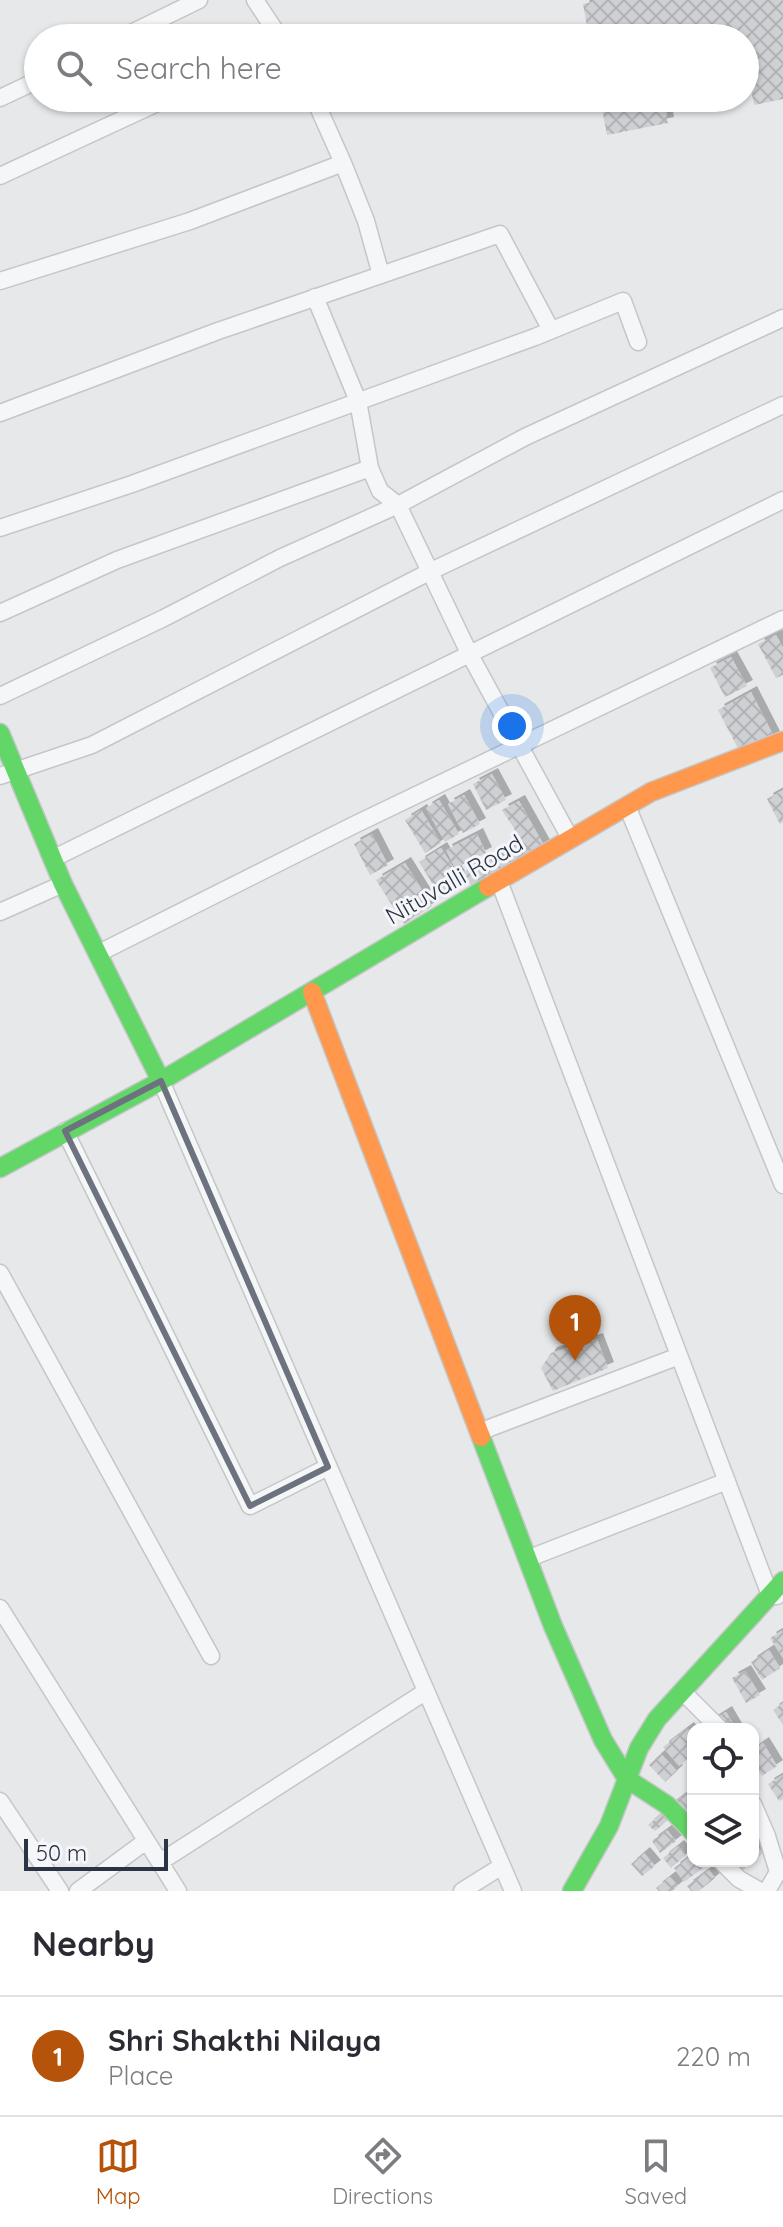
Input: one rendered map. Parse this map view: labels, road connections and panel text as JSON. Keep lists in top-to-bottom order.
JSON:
{
  "streets": {
    "street": ["Nituvalli Road"]
  },
  "scale_bar": "50 m",
  "page": {
    "search": "Search here",
    "pins": "1",
    "scale": "50 m",
    "heading": "Nearby",
    "list": [
      {
        "mark": "1",
        "name": "Shri Shakthi Nilaya",
        "note": "Place",
        "value": "220 m"
      }
    ],
    "nav": ["Map", "Directions", "Saved"]
  }
}
